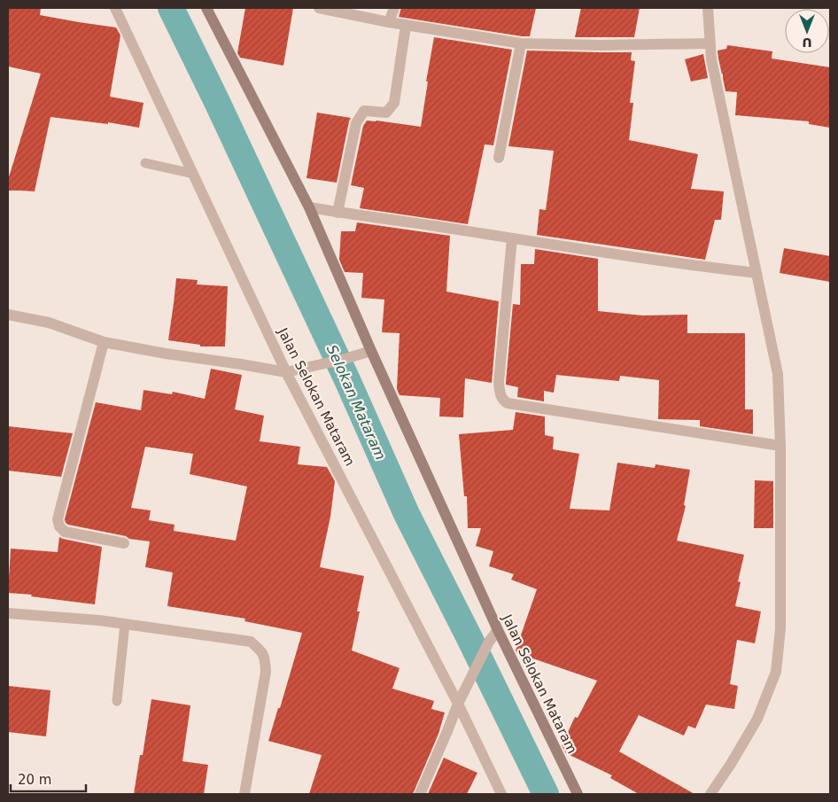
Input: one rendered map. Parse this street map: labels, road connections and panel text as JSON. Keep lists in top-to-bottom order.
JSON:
{
  "streets": {
    "street": ["Jalan Selokan Mataram"]
  },
  "water": ["Selokan Mataram"],
  "scale_bar": "20 m",
  "north": "bottom"
}
